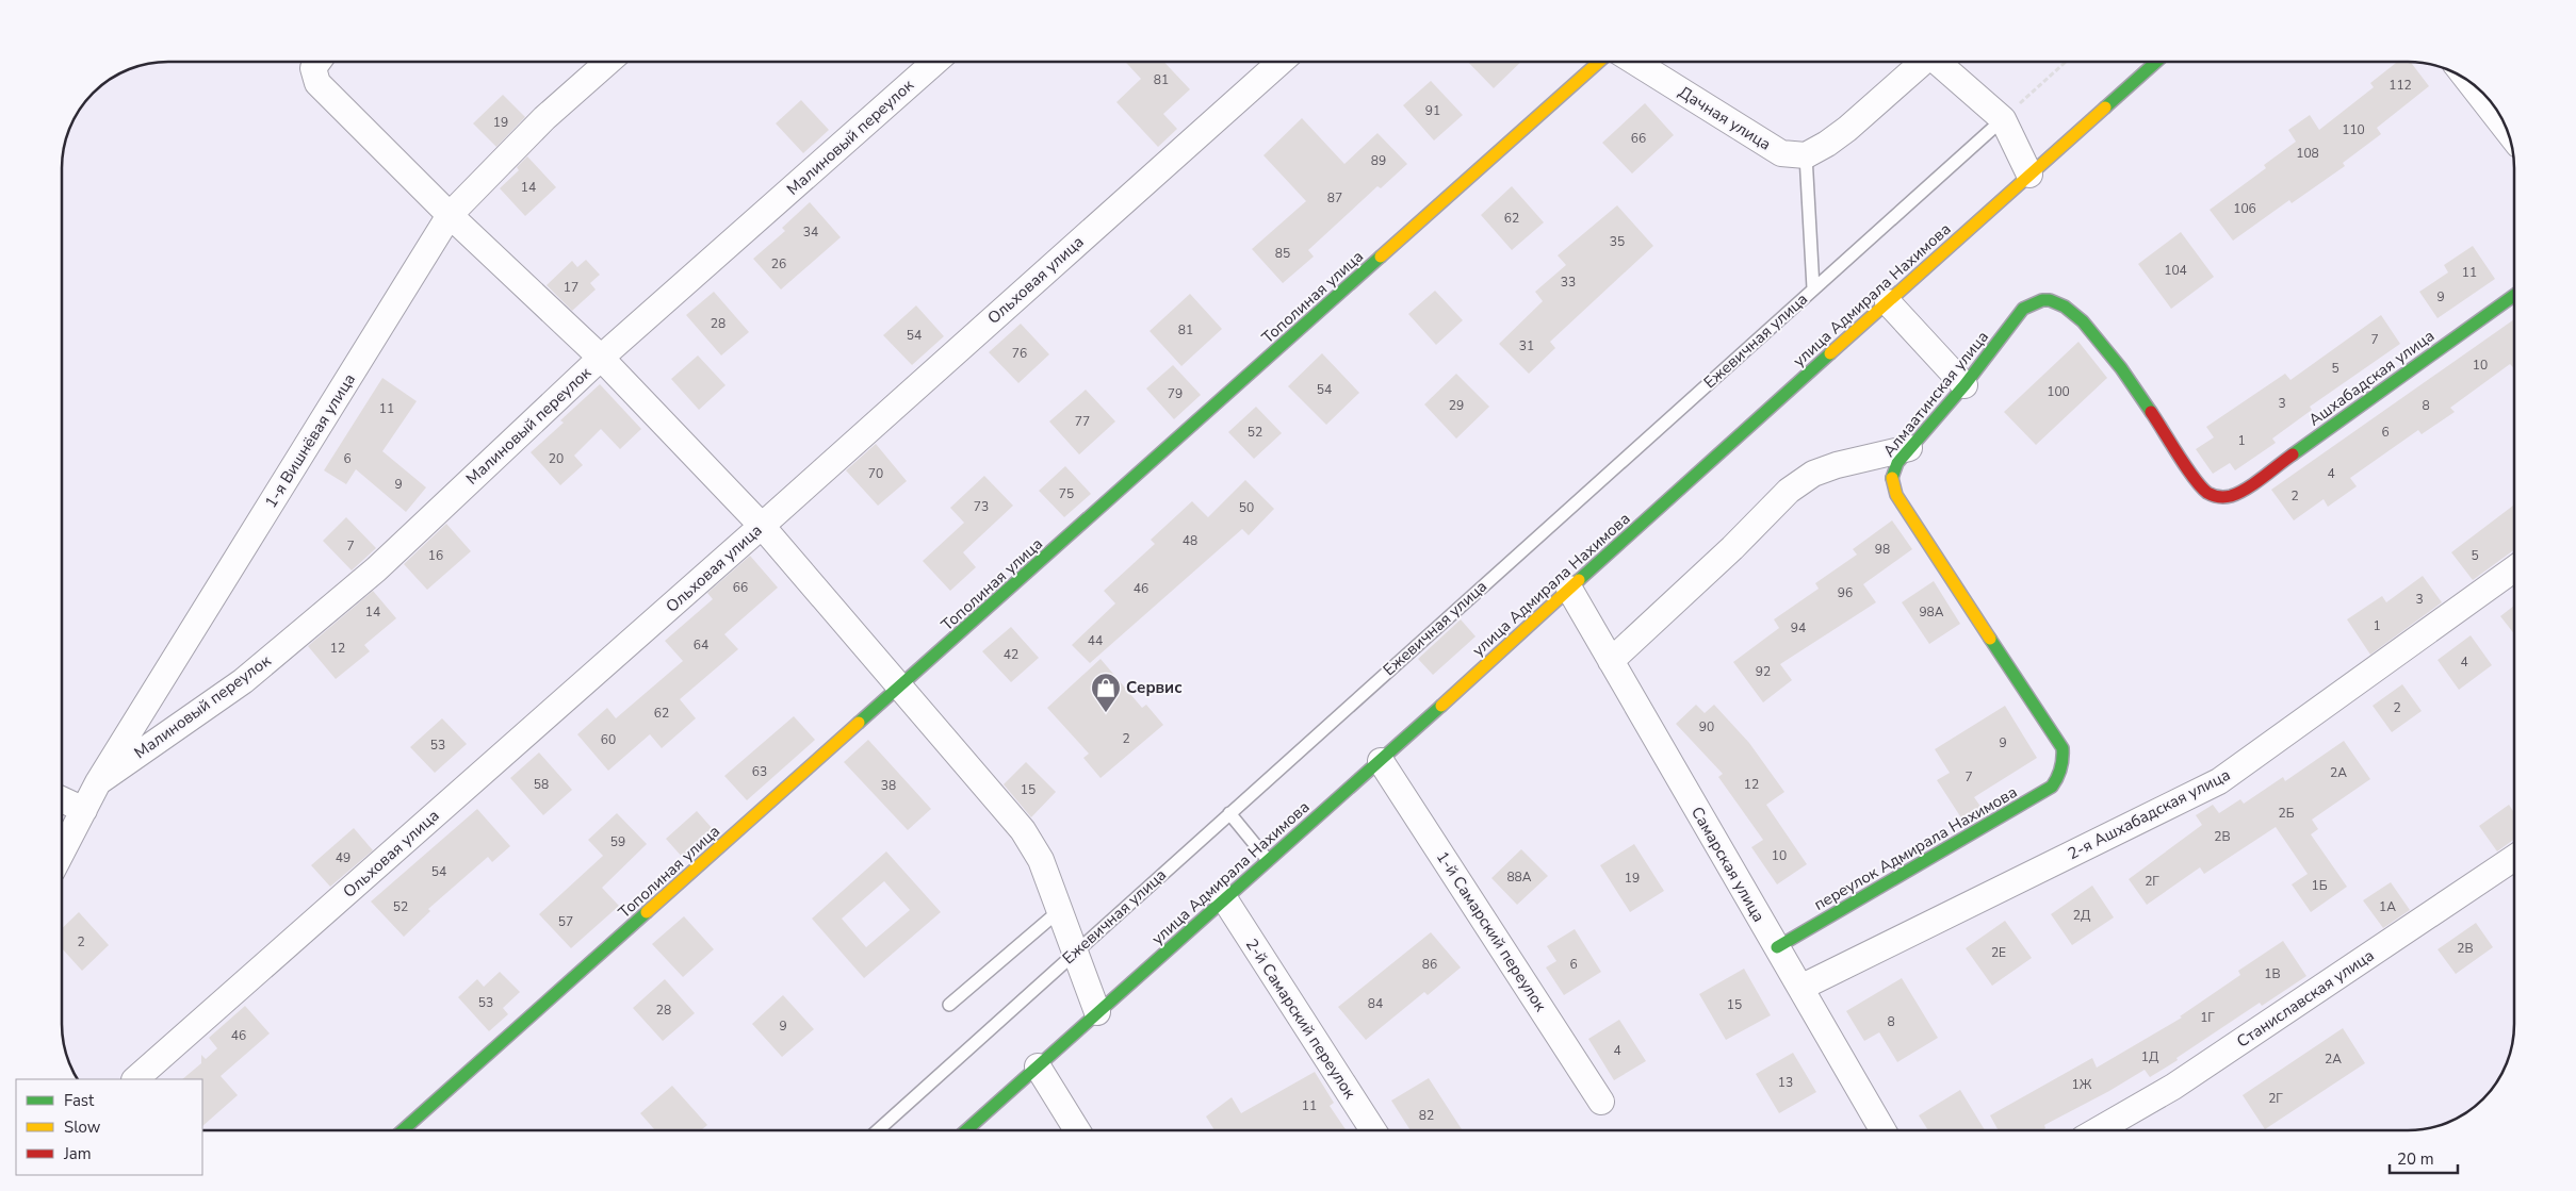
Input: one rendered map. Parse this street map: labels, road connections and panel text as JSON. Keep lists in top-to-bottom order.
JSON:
{
  "streets": {
    "street": [
      "Дачная улица",
      "Малиновый переулок",
      "Ольховая улица",
      "улица Адмирала Нахимова",
      "Тополиная улица",
      "Ашхабадская улица",
      "Алмаатинская улица",
      "1-я Вишнёвая улица",
      "2-я Ашхабадская улица",
      "переулок Адмирала Нахимова",
      "Самарская улица",
      "1-й Самарский переулок",
      "Станиславская улица",
      "2-й Самарский переулок"
    ],
    "lane": ["Ежевичная улица"]
  },
  "crossings": [
    ["Малиновый переулок", "1-я Вишнёвая улица"],
    ["улица Адмирала Нахимова", "Самарская улица"],
    ["улица Адмирала Нахимова", "1-й Самарский переулок"],
    ["улица Адмирала Нахимова", "2-й Самарский переулок"],
    ["Ашхабадская улица", "Алмаатинская улица"],
    ["Алмаатинская улица", "переулок Адмирала Нахимова"],
    ["2-я Ашхабадская улица", "Самарская улица"],
    ["переулок Адмирала Нахимова", "Самарская улица"]
  ],
  "places": {
    "shop": ["Сервис"]
  },
  "house_numbers": [
    "81",
    "112",
    "91",
    "19",
    "110",
    "66",
    "108",
    "89",
    "14",
    "87",
    "106",
    "62",
    "34",
    "35",
    "85",
    "26",
    "104",
    "11",
    "33",
    "17",
    "9",
    "28",
    "81",
    "54",
    "7",
    "31",
    "76",
    "10",
    "5",
    "54",
    "100",
    "79",
    "3",
    "29",
    "8",
    "11",
    "77",
    "52",
    "6",
    "1",
    "6",
    "20",
    "70",
    "4",
    "9",
    "75",
    "2",
    "73",
    "50",
    "48",
    "7",
    "98",
    "16",
    "5",
    "66",
    "46",
    "96",
    "3",
    "14",
    "98А",
    "1",
    "94",
    "44",
    "64",
    "12",
    "42",
    "4",
    "92",
    "2",
    "62",
    "90",
    "2",
    "60",
    "9",
    "53",
    "63",
    "2А",
    "7",
    "58",
    "12",
    "38",
    "15",
    "2Б",
    "2В",
    "59",
    "10",
    "49",
    "54",
    "88А",
    "19",
    "2Г",
    "1Б",
    "52",
    "1А",
    "2Д",
    "57",
    "2",
    "2В",
    "2Е",
    "86",
    "6",
    "1В",
    "53",
    "84",
    "15",
    "28",
    "1Г",
    "8",
    "9",
    "46",
    "4",
    "1Д",
    "2А",
    "13",
    "1Ж",
    "2Г",
    "11",
    "82"
  ],
  "legend": ["Fast", "Slow", "Jam"],
  "scale_bar": "20 m"
}
